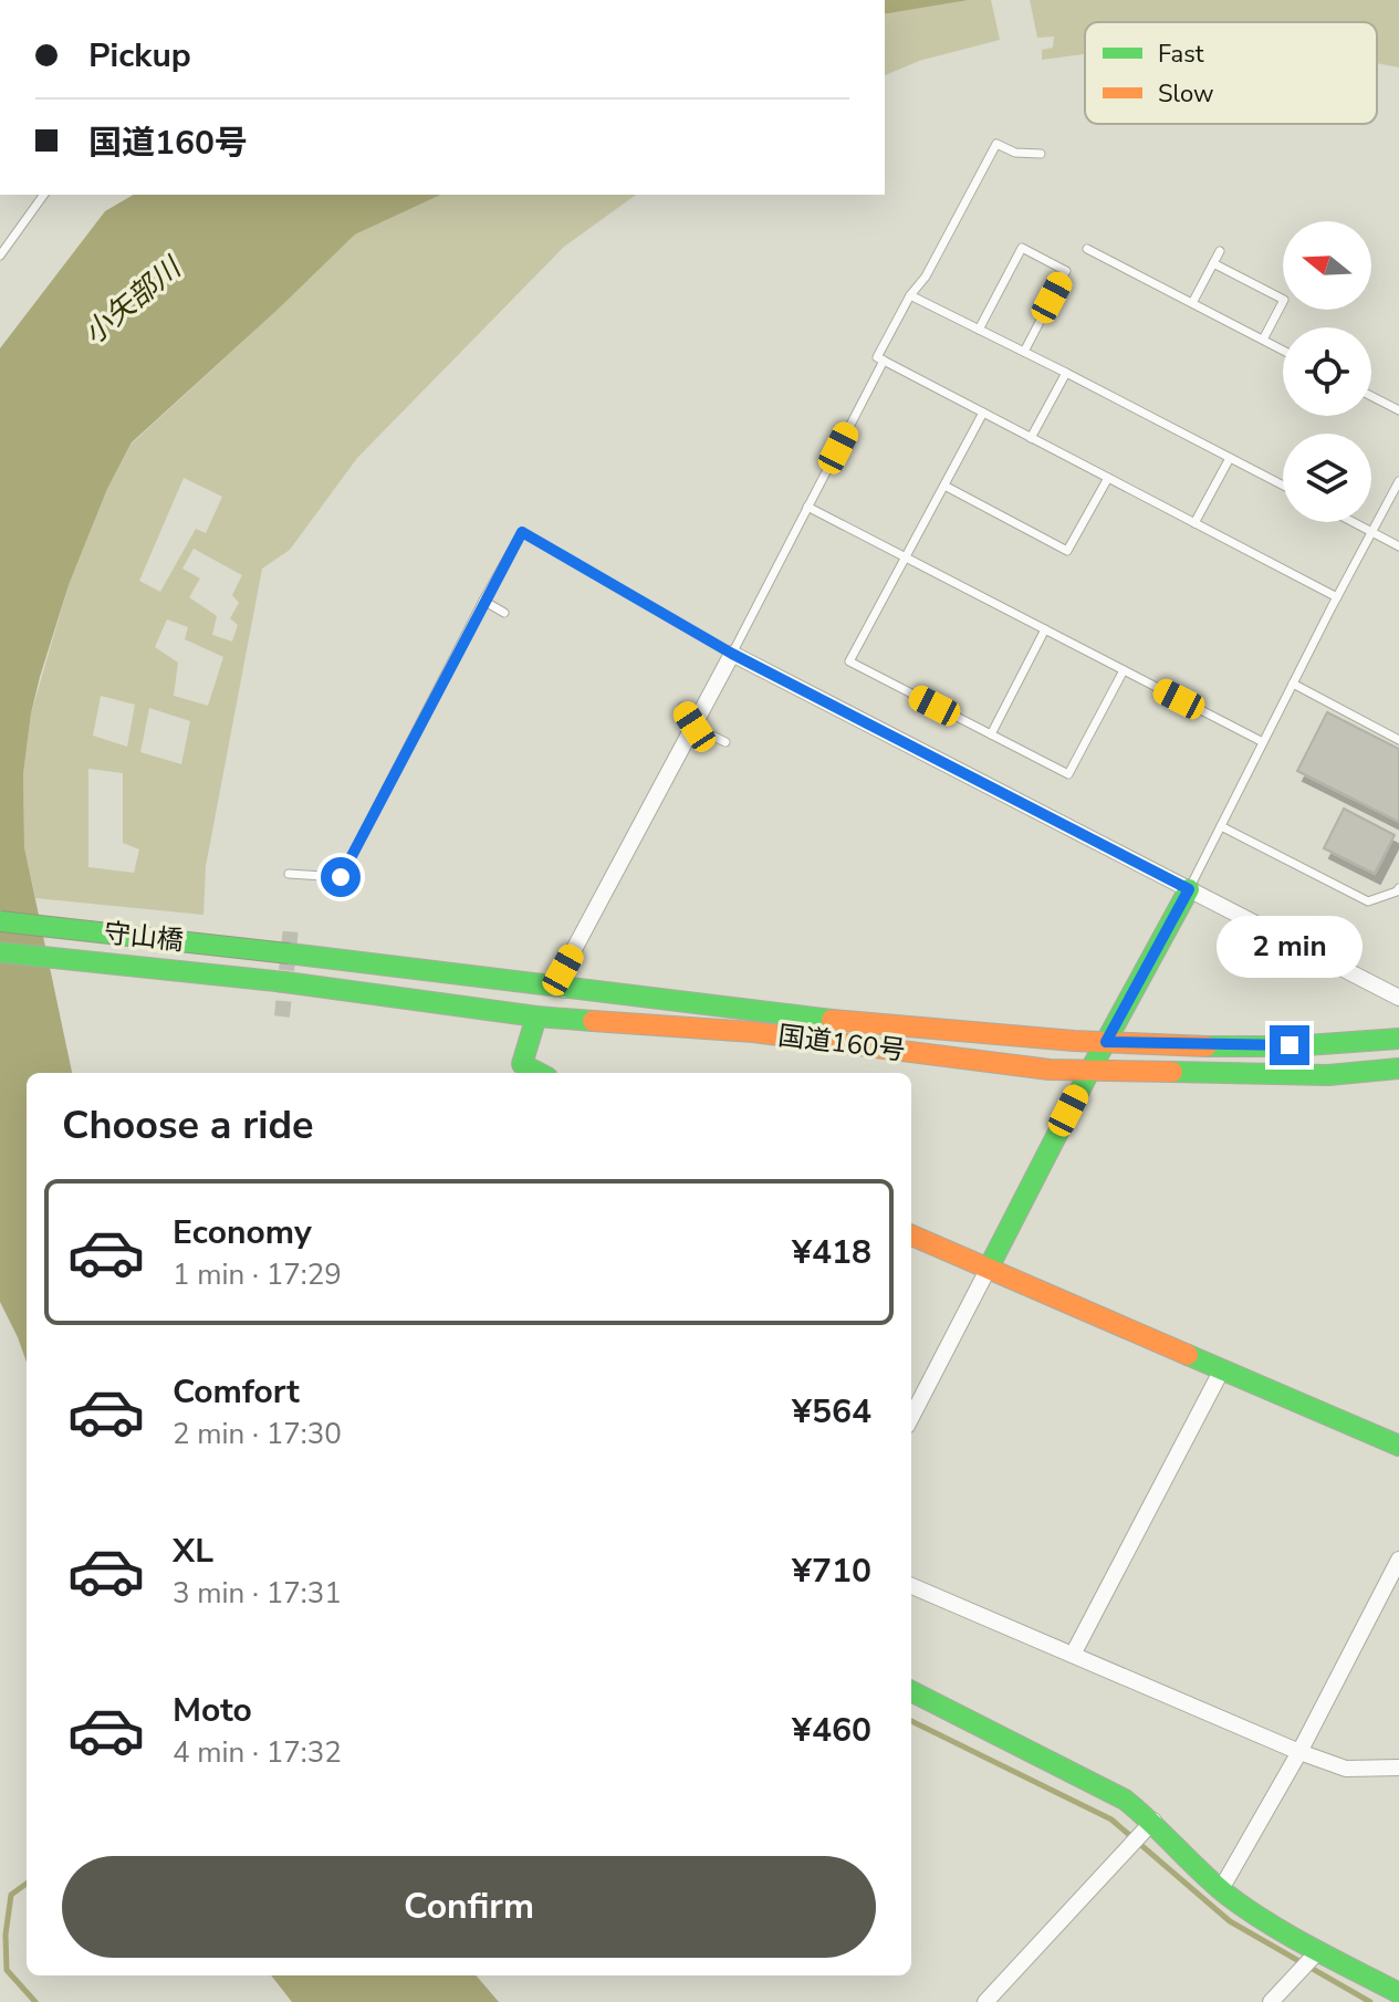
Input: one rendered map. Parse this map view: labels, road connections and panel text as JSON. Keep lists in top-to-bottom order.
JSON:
{
  "streets": {
    "main road": ["守山橋", "国道160号"]
  },
  "crossings": [
    ["守山橋", "国道160号"]
  ],
  "water": ["小矢部川"],
  "legend": ["Fast", "Slow"],
  "north": "left",
  "page": {
    "banner": ["Pickup", "国道160号"],
    "bubble": "2 min",
    "heading": "Choose a ride",
    "list": [
      {
        "name": "Economy",
        "note": "1 min · 17:29",
        "value": "¥418"
      },
      {
        "name": "Comfort",
        "note": "2 min · 17:30",
        "value": "¥564"
      },
      {
        "name": "XL",
        "note": "3 min · 17:31",
        "value": "¥710"
      },
      {
        "name": "Moto",
        "note": "4 min · 17:32",
        "value": "¥460"
      }
    ],
    "buttons": "Confirm"
  }
}
